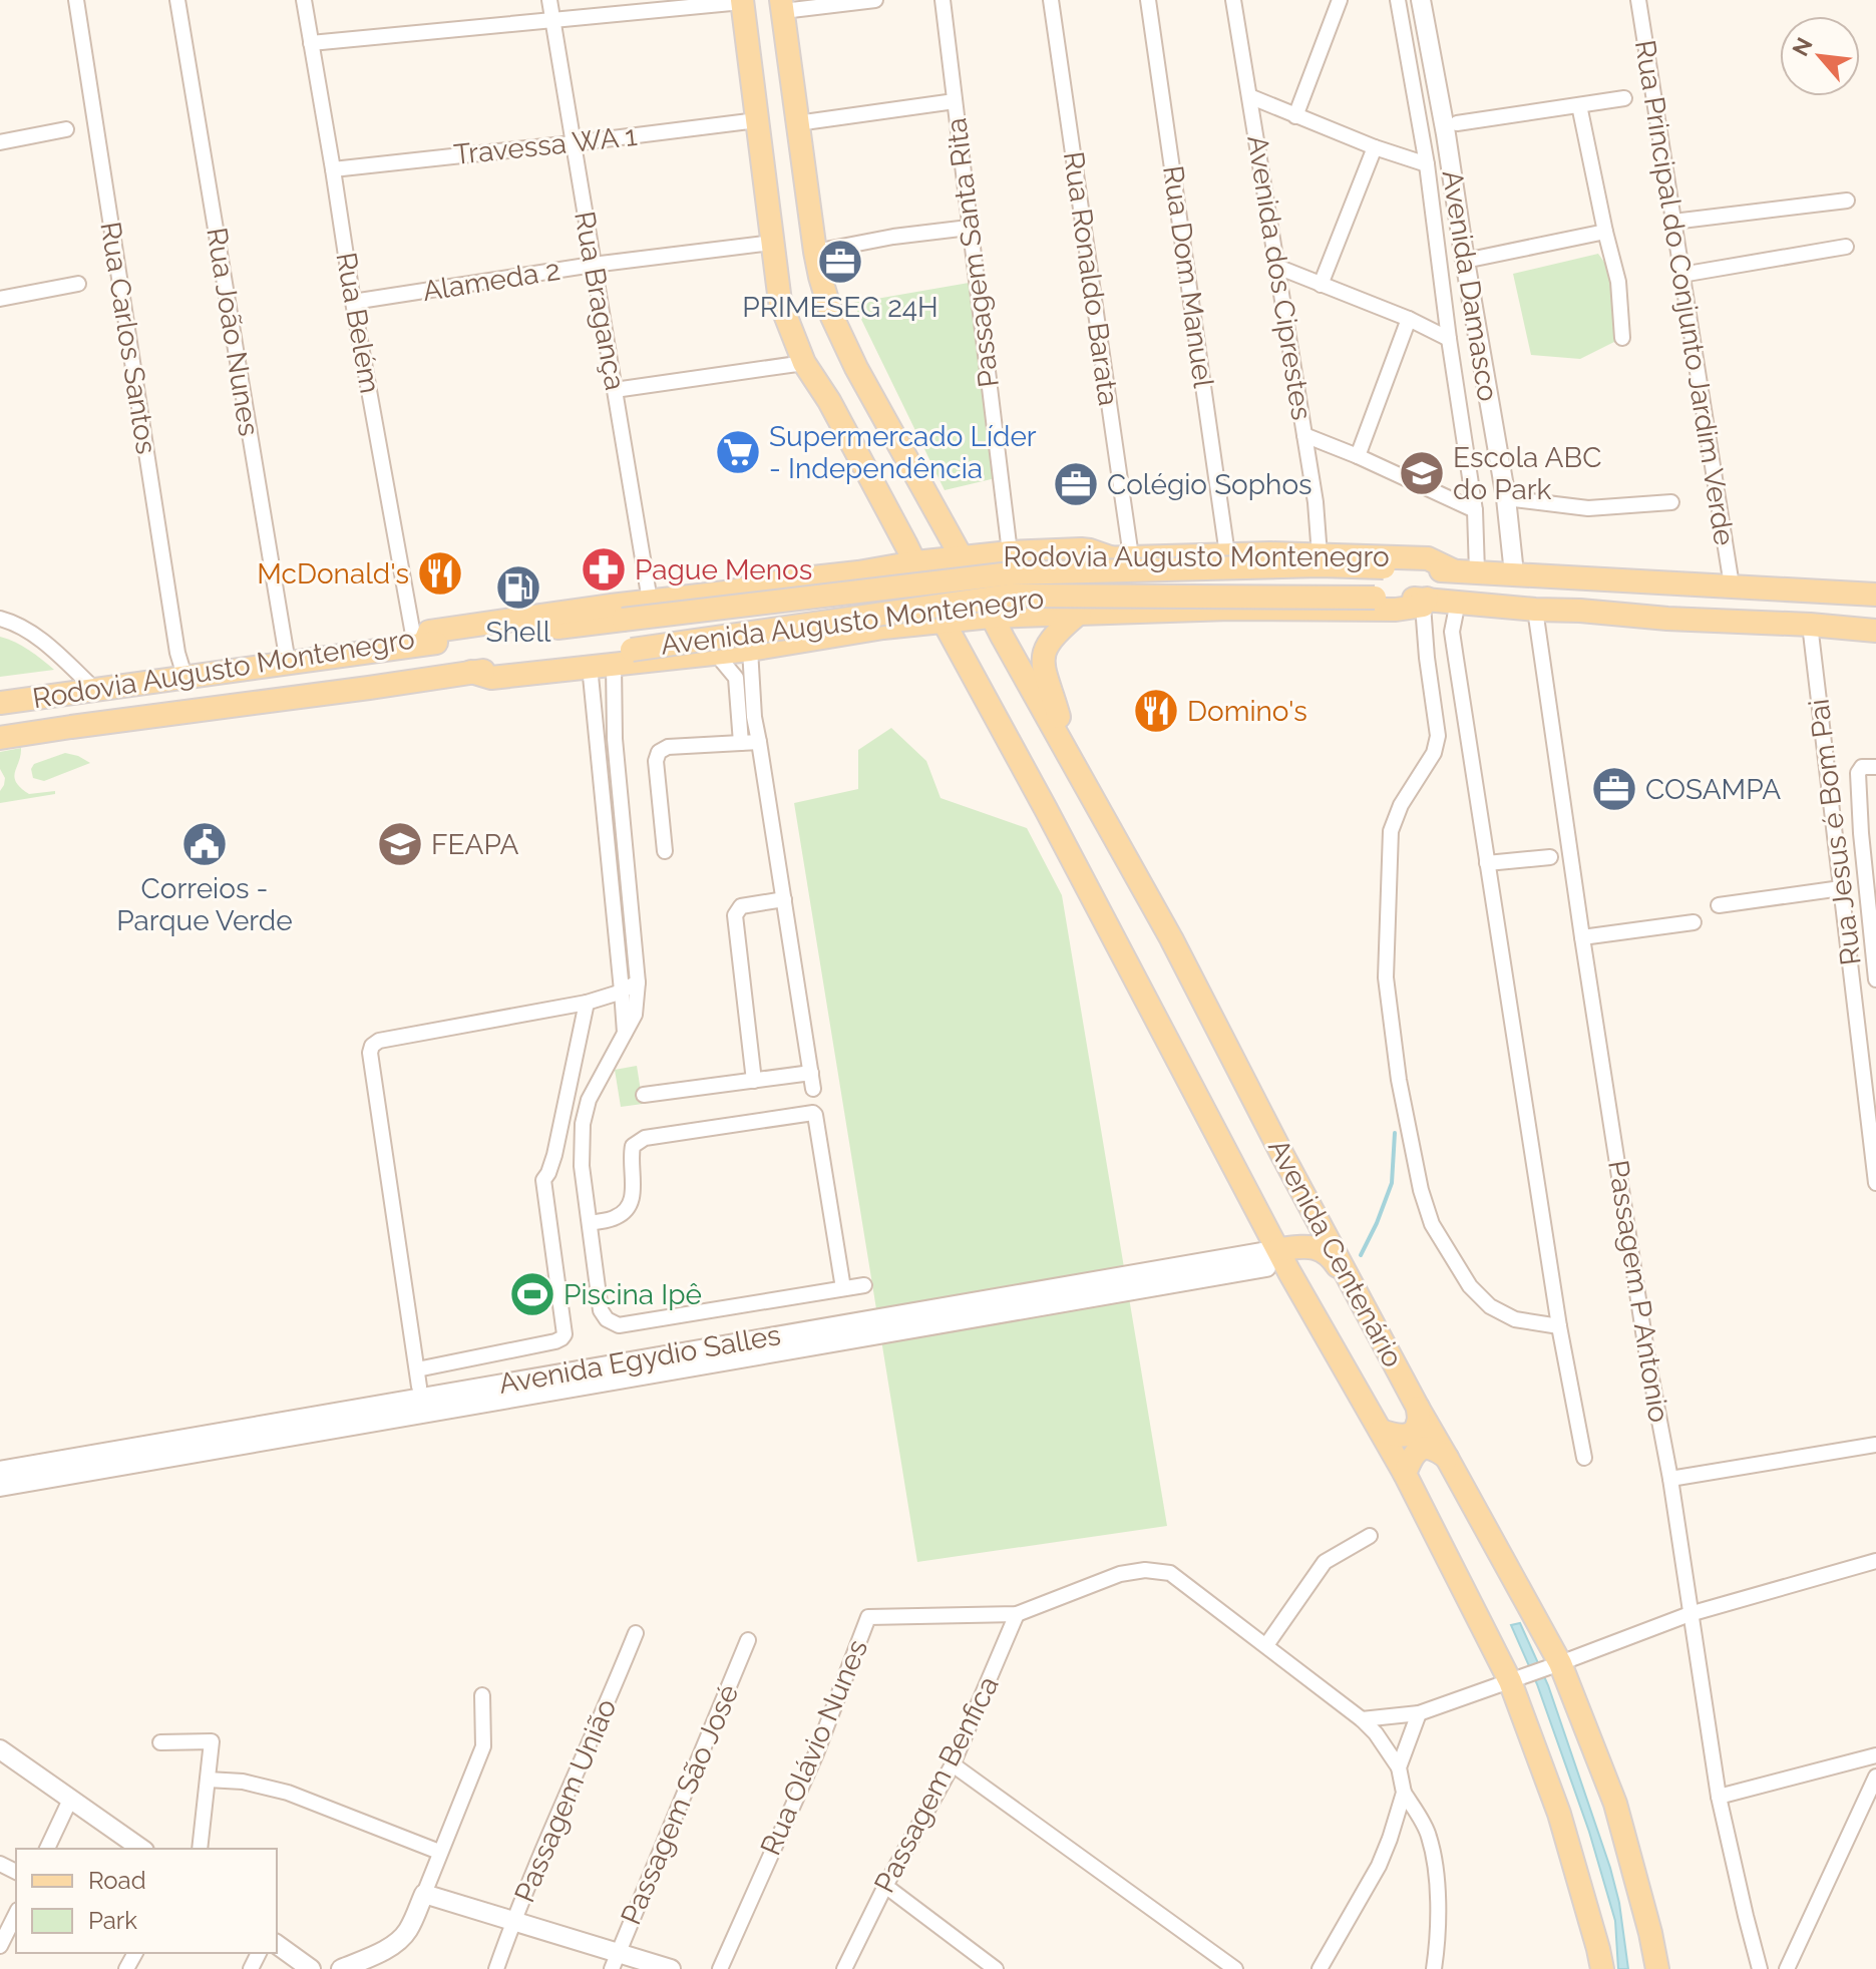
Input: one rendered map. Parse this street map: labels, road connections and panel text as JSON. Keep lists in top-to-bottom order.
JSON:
{
  "streets": {
    "main road": ["Rodovia Augusto Montenegro", "Avenida Augusto Montenegro", "Avenida Centenário"],
    "street": [
      "Travessa WA 1",
      "Passagem Santa Rita",
      "Rua Dom Manuel",
      "Avenida dos Ciprestes",
      "Rua Ronaldo Barata",
      "Alameda 2",
      "Avenida Damasco",
      "Rua Principal do Conjunto Jardim Verde",
      "Rua Bragança",
      "Rua Belém",
      "Rua João Nunes",
      "Rua Carlos Santos",
      "Rua Jesus é Bom Pai",
      "Passagem P Antonio",
      "Avenida Egydio Salles",
      "Rua Olávio Nunes",
      "Passagem Benfica",
      "Passagem União",
      "Passagem São José"
    ]
  },
  "crossings": [
    ["Travessa WA 1", "Rua Bragança"],
    ["Travessa WA 1", "Rua Belém"],
    ["Travessa WA 1", "Avenida Centenário"],
    ["Passagem Santa Rita", "Rodovia Augusto Montenegro"],
    ["Rua Dom Manuel", "Rodovia Augusto Montenegro"],
    ["Avenida dos Ciprestes", "Rodovia Augusto Montenegro"],
    ["Rua Ronaldo Barata", "Rodovia Augusto Montenegro"],
    ["Alameda 2", "Rua Bragança"],
    ["Alameda 2", "Rua Belém"],
    ["Alameda 2", "Avenida Centenário"],
    ["Avenida Damasco", "Rodovia Augusto Montenegro"],
    ["Rua Principal do Conjunto Jardim Verde", "Rodovia Augusto Montenegro"],
    ["Rua Bragança", "Rodovia Augusto Montenegro"],
    ["Rua Belém", "Rodovia Augusto Montenegro"],
    ["Rua Belém", "Avenida Augusto Montenegro"],
    ["Rua João Nunes", "Rodovia Augusto Montenegro"],
    ["Rua Carlos Santos", "Rodovia Augusto Montenegro"],
    ["Rodovia Augusto Montenegro", "Avenida Augusto Montenegro"],
    ["Rodovia Augusto Montenegro", "Rua Jesus é Bom Pai"],
    ["Rodovia Augusto Montenegro", "Avenida Centenário"],
    ["Rodovia Augusto Montenegro", "Passagem P Antonio"],
    ["Avenida Centenário", "Avenida Egydio Salles"],
    ["Rua Olávio Nunes", "Passagem Benfica"]
  ],
  "places": {
    "office": ["PRIMESEG 24H", "Colégio Sophos", "COSAMPA"],
    "supermarket": ["Supermercado Líder - Independência"],
    "school or university": ["Escola ABC do Park", "FEAPA"],
    "pharmacy": ["Pague Menos"],
    "restaurant": ["McDonald's", "Domino's"],
    "fuel station": ["Shell"],
    "public building": ["Correios - Parque Verde"],
    "sports": ["Piscina Ipê"]
  },
  "legend": ["Road", "Park"],
  "north": "top left"
}
